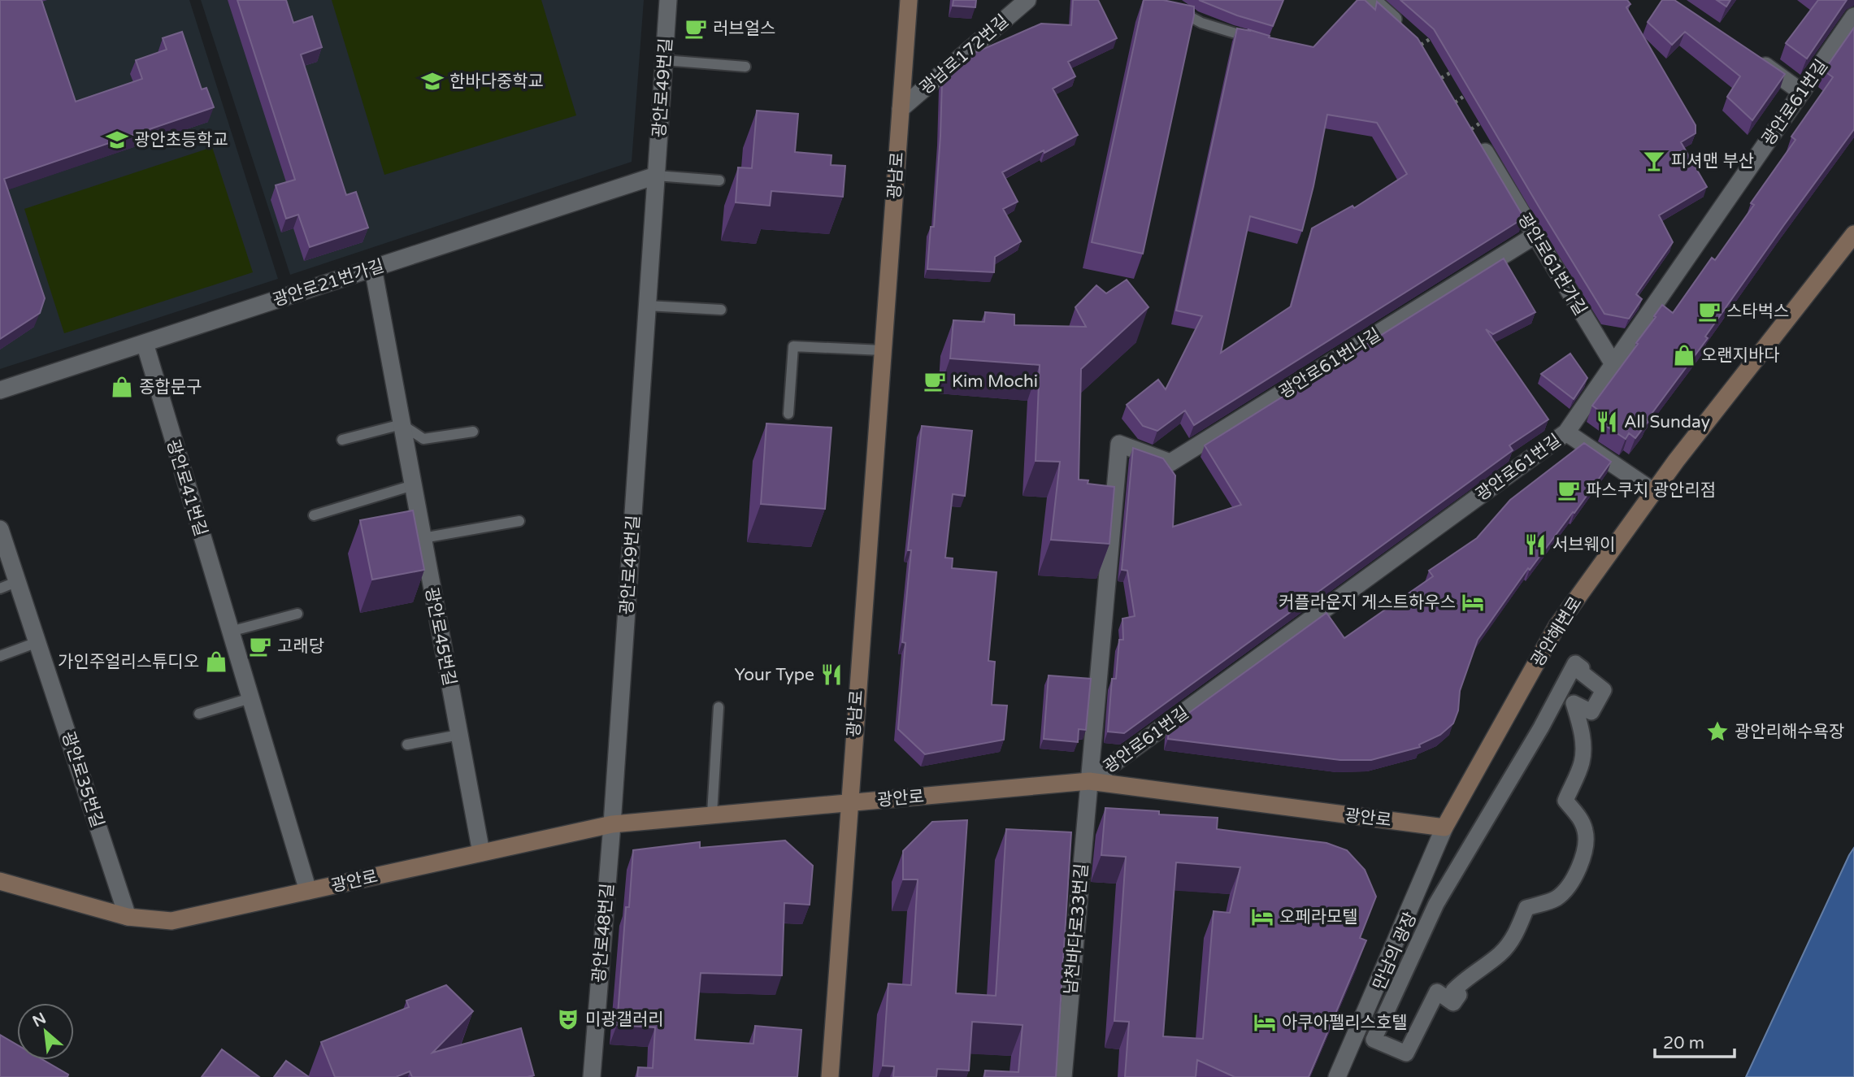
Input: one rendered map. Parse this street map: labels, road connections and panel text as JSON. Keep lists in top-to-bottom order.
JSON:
{
  "streets": {
    "main road": ["광남로", "광안해변로", "광안로"],
    "street": [
      "광남로172번길",
      "광안로49번길",
      "광안로61번길",
      "광안로61번가길",
      "광안로21번가길",
      "광안로61번나길",
      "광안로41번길",
      "광안로45번길",
      "광안로35번길",
      "남천바다로33번길",
      "광안로48번길",
      "만남의 광장"
    ]
  },
  "crossings": [
    ["광남로172번길", "광남로"],
    ["광안로49번길", "광안로21번가길"],
    ["광안로49번길", "광안로"],
    ["광안로49번길", "광안로48번길"],
    ["광안로61번길", "광안로61번가길"],
    ["광안로61번길", "광안로61번나길"],
    ["광안로61번길", "광안로"],
    ["광안로61번길", "남천바다로33번길"],
    ["광남로", "광안로"],
    ["광안로61번가길", "광안로61번나길"],
    ["광안로21번가길", "광안로41번길"],
    ["광안로21번가길", "광안로45번길"],
    ["광안로61번나길", "광안로"],
    ["광안로61번나길", "남천바다로33번길"],
    ["광안로41번길", "광안로"],
    ["광안해변로", "광안로"],
    ["광안로45번길", "광안로"],
    ["광안로35번길", "광안로"],
    ["광안로", "남천바다로33번길"],
    ["광안로", "광안로48번길"]
  ],
  "places": {
    "cafe": [
      "러브얼스",
      "스타벅스",
      "Kim Mochi",
      "파스쿠치 광안리점",
      "고래당"
    ],
    "school or university": ["한바다중학교", "광안초등학교"],
    "bar": ["피셔맨 부산"],
    "shop": ["오랜지바다", "종합문구", "가인주얼리스튜디오"],
    "restaurant": ["All Sunday", "서브웨이", "Your Type"],
    "hotel": ["커플라운지 게스트하우스", "오페라모텔", "아쿠아펠리스호텔"],
    "place": ["광안리해수욕장"],
    "theatre": ["미광갤러리"]
  },
  "scale_bar": "20 m",
  "north": "top left"
}
